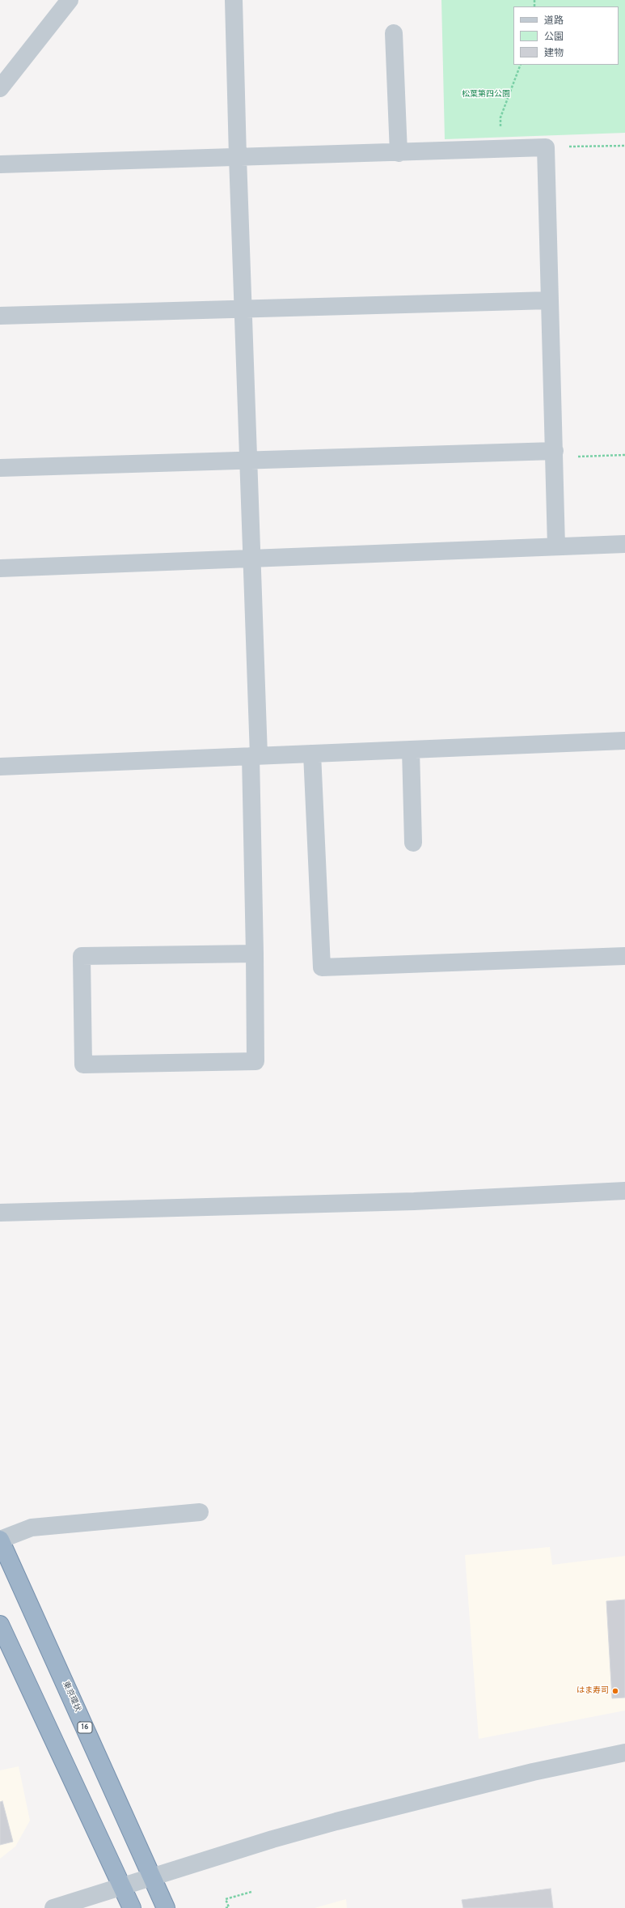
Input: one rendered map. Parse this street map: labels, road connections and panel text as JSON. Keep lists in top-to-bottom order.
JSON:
{
  "streets": {
    "highway": ["東京環状", "16"]
  },
  "parks": ["松葉第四公園"],
  "places": ["はま寿司"],
  "legend": ["道路", "公園", "建物"]
}
